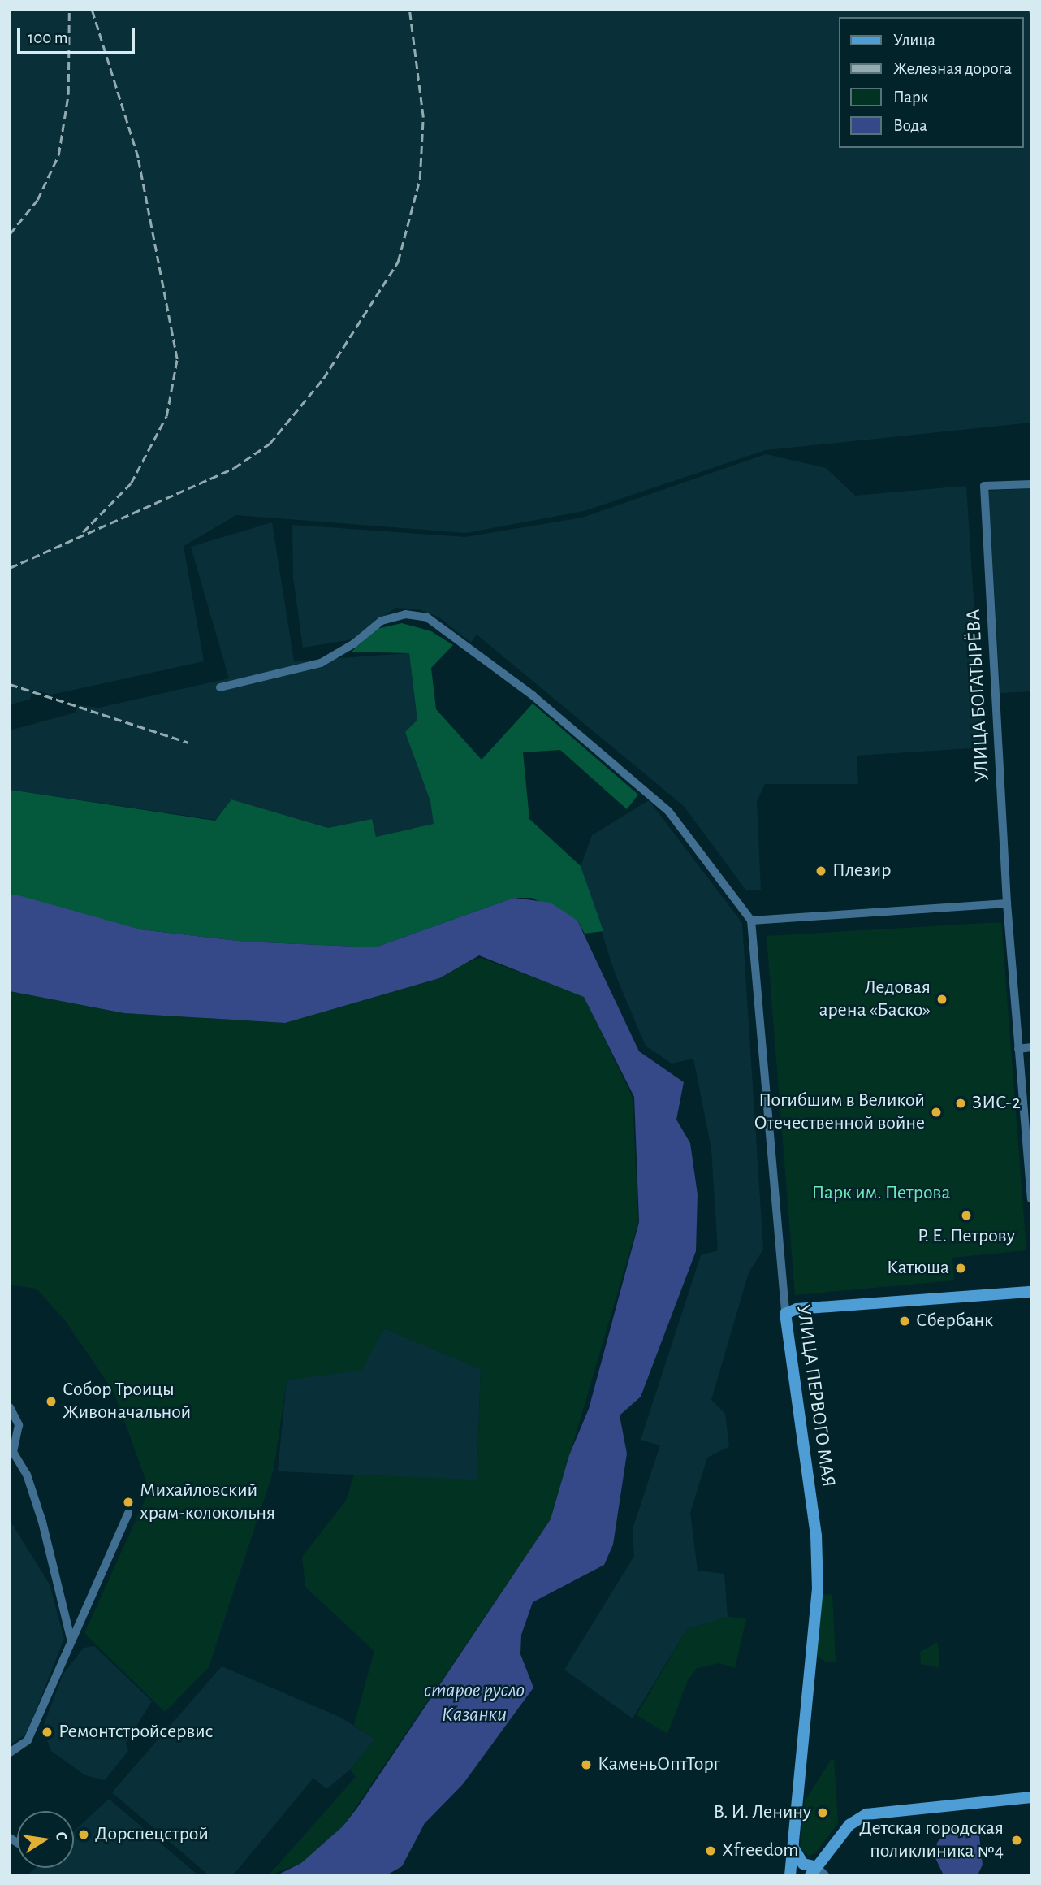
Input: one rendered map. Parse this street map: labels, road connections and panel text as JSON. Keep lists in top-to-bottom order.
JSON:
{
  "streets": {
    "street": ["УЛИЦА БОГАТЫРЁВА", "УЛИЦА ПЕРВОГО МАЯ"]
  },
  "water": ["старое русло Казанки"],
  "parks": ["Парк им. Петрова"],
  "places": [
    "Плезир",
    "Ледовая арена «Баско»",
    "ЗИС-2",
    "Погибшим в Великой Отечественной войне",
    "Р. Е. Петрову",
    "Катюша",
    "Сбербанк",
    "Собор Троицы Живоначальной",
    "Михайловский храм-колокольня",
    "Ремонтстройсервис",
    "КаменьОптТорг",
    "В. И. Ленину",
    "Дорспецстрой",
    "Детская городская поликлиника №4",
    "Xfreedom"
  ],
  "legend": [
    "Улица",
    "Железная дорога",
    "Парк",
    "Вода"
  ],
  "scale_bar": "100 m",
  "north": "right"
}
